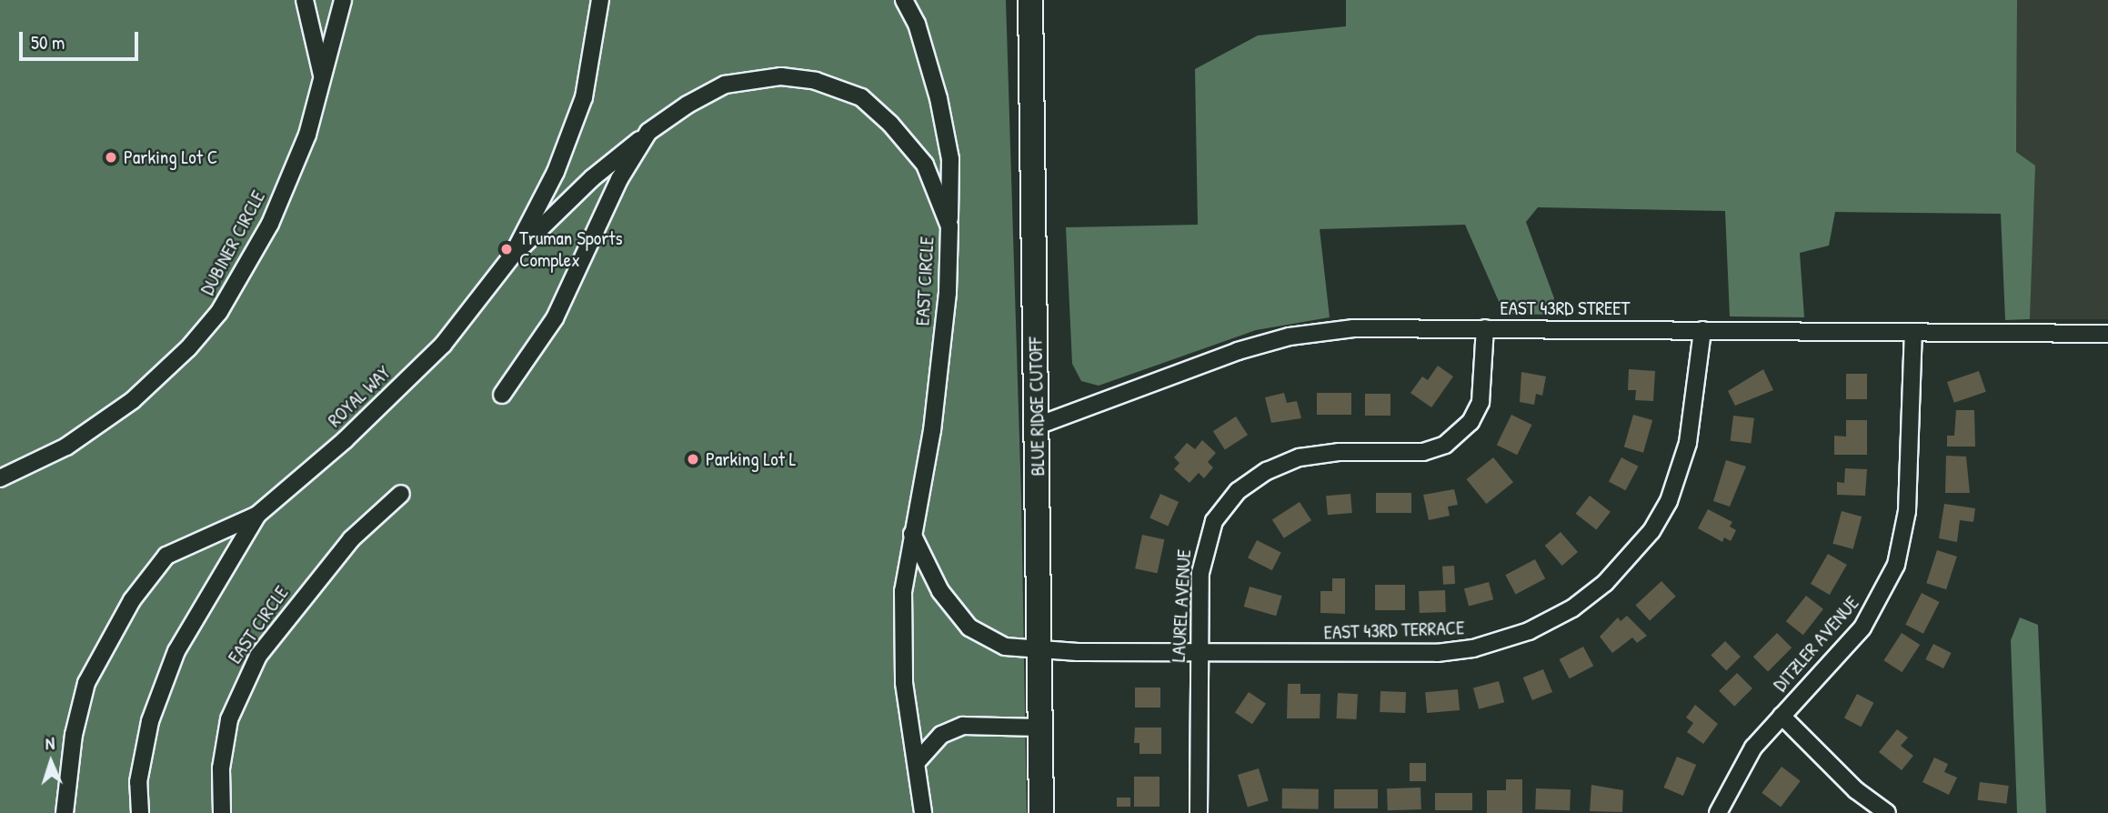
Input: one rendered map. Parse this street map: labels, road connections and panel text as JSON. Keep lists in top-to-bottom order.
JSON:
{
  "streets": {
    "main road": ["BLUE RIDGE CUTOFF"],
    "street": [
      "DUBINER CIRCLE",
      "EAST CIRCLE",
      "EAST 43RD STREET",
      "ROYAL WAY",
      "LAUREL AVENUE",
      "EAST 43RD TERRACE",
      "DITZLER AVENUE"
    ]
  },
  "crossings": [
    ["EAST CIRCLE", "ROYAL WAY"],
    ["EAST 43RD STREET", "BLUE RIDGE CUTOFF"],
    ["EAST 43RD STREET", "LAUREL AVENUE"],
    ["EAST 43RD STREET", "EAST 43RD TERRACE"],
    ["EAST 43RD STREET", "DITZLER AVENUE"],
    ["BLUE RIDGE CUTOFF", "EAST 43RD TERRACE"],
    ["LAUREL AVENUE", "EAST 43RD TERRACE"]
  ],
  "places": ["Parking Lot C", "Truman Sports Complex", "Parking Lot L"],
  "scale_bar": "50 m",
  "north": "top"
}
